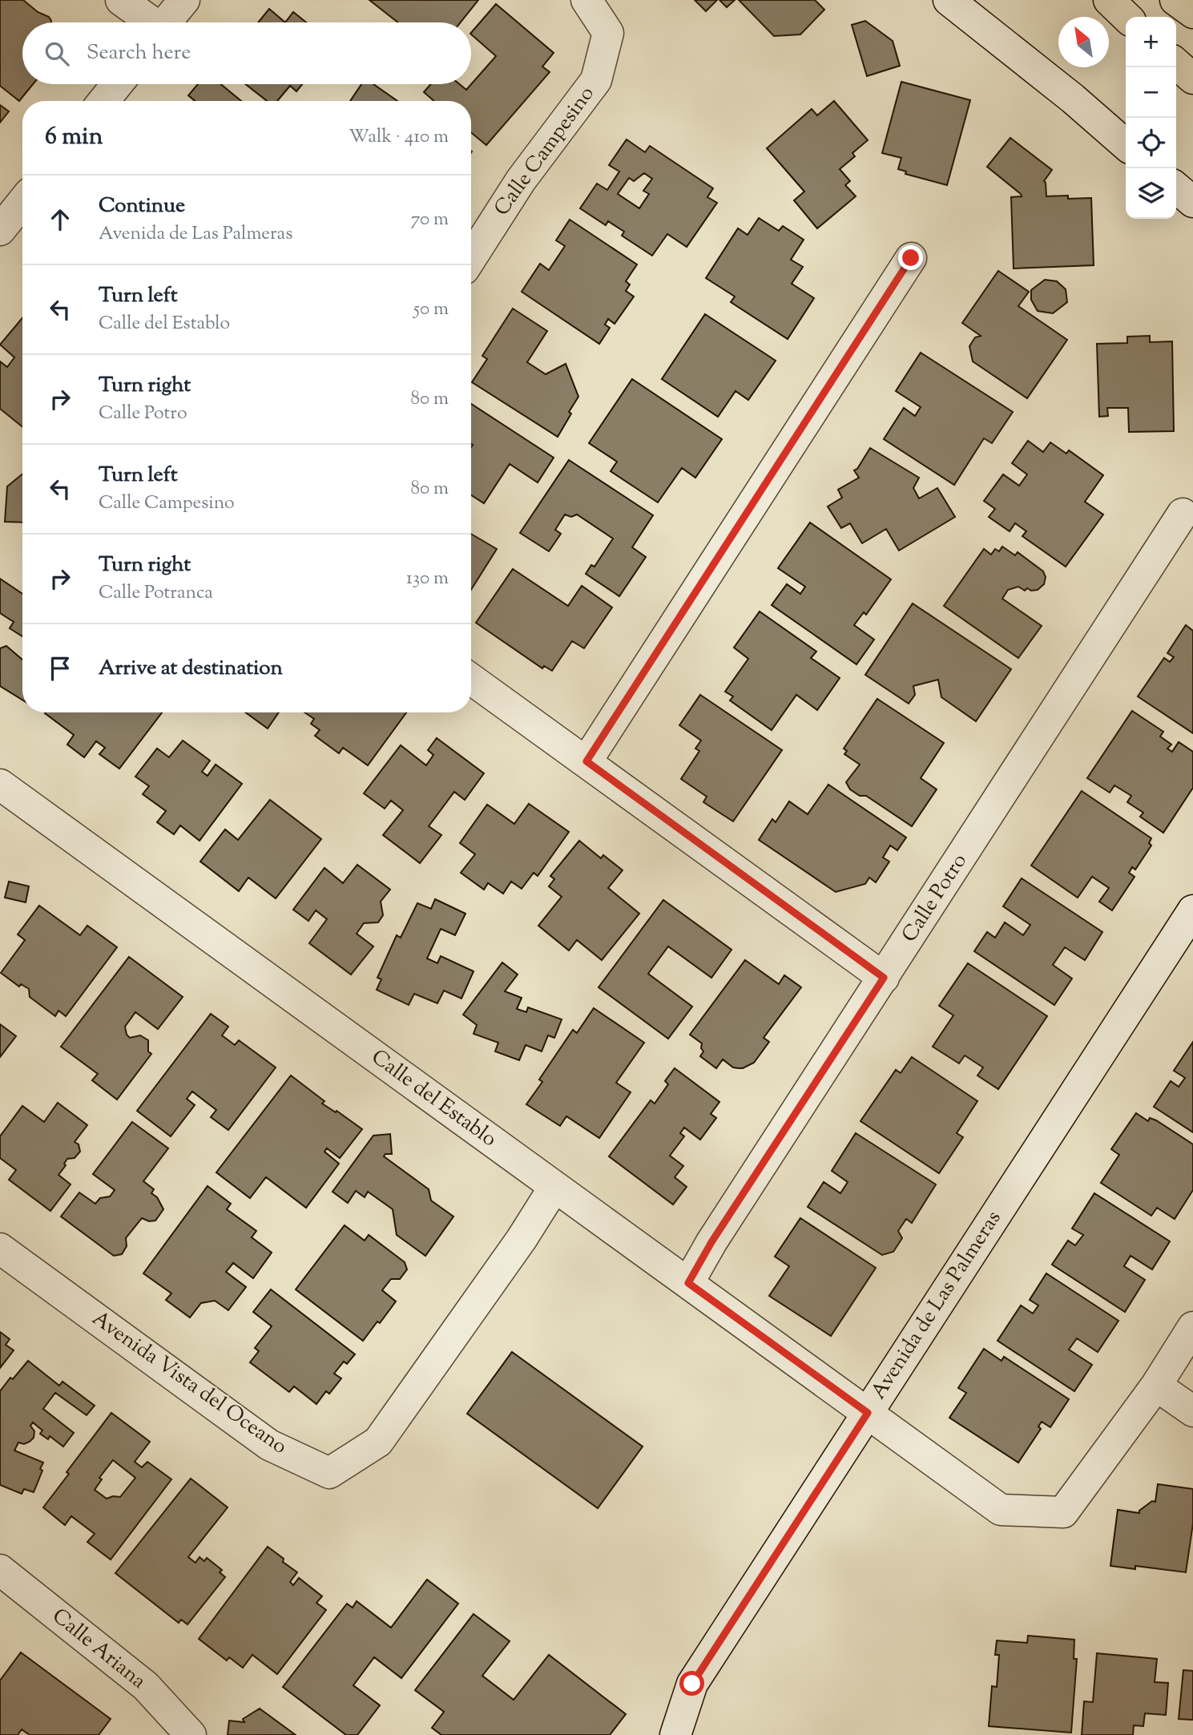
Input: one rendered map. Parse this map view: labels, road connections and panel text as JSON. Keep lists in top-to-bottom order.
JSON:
{
  "streets": {
    "street": [
      "Calle Campesino",
      "Calle Potro",
      "Calle del Establo",
      "Avenida de Las Palmeras",
      "Avenida Vista del Oceano",
      "Calle Ariana"
    ]
  },
  "crossings": [
    ["Calle Potro", "Calle del Establo"],
    ["Calle del Establo", "Avenida de Las Palmeras"],
    ["Calle del Establo", "Avenida Vista del Oceano"]
  ],
  "north": "top left",
  "page": {
    "map_buttons": ["+", "−"],
    "search": "Search here",
    "heading": ["6 min", "Walk · 410 m"],
    "list": [
      ["Continue", "Avenida de Las Palmeras", "70 m"],
      ["Turn left", "Calle del Establo", "50 m"],
      ["Turn right", "Calle Potro", "80 m"],
      ["Turn left", "Calle Campesino", "80 m"],
      ["Turn right", "Calle Potranca", "130 m"],
      "Arrive at destination"
    ]
  }
}
